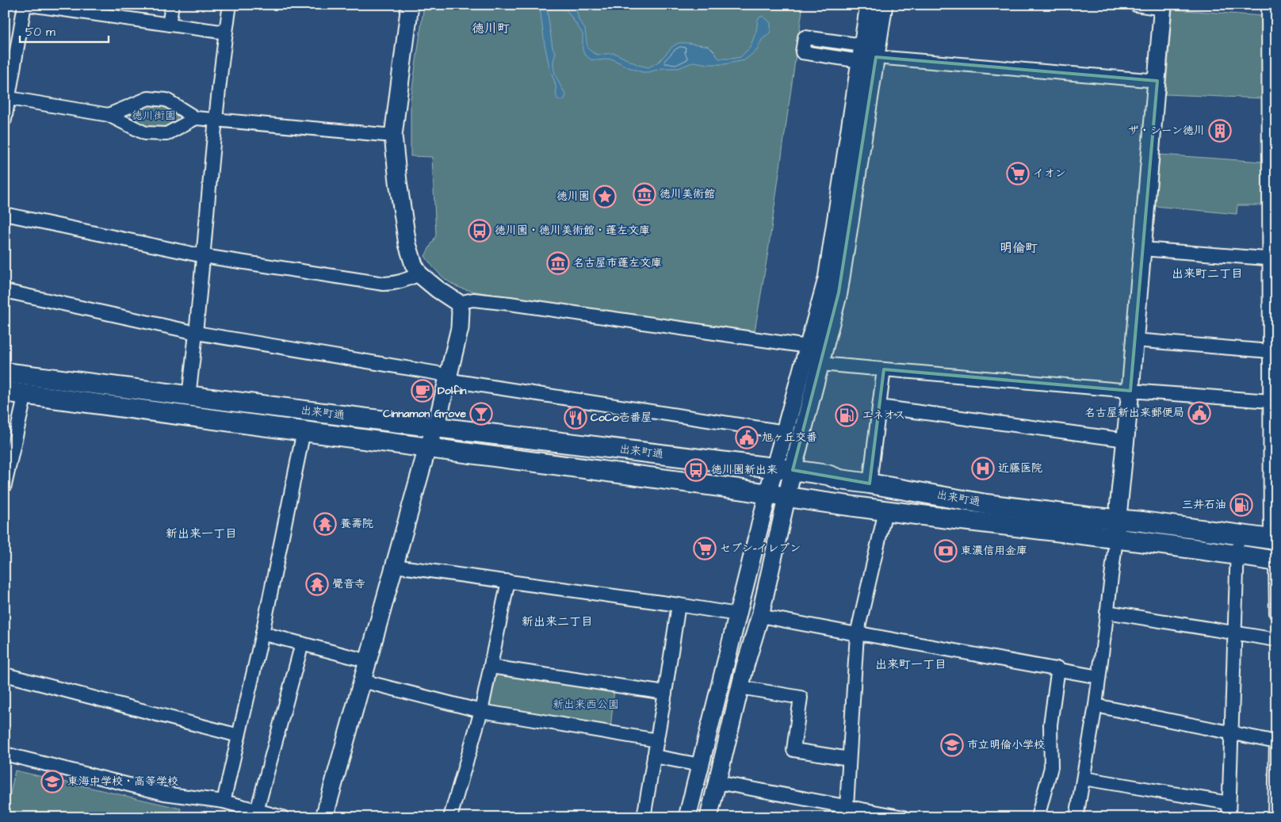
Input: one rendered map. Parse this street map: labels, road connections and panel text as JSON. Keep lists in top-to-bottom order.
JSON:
{
  "streets": {
    "main road": ["出来町通"]
  },
  "districts": [
    "徳川町",
    "明倫町",
    "出来町二丁目",
    "新出来一丁目",
    "新出来二丁目",
    "出来町一丁目"
  ],
  "parks": ["徳川街園", "新出来西公園"],
  "places": {
    "building": ["ザ・シーン徳川"],
    "supermarket": ["イオン", "セブン-イレブン"],
    "museum": ["徳川美術館", "名古屋市蓬左文庫"],
    "place": ["徳川園"],
    "bus stop": ["徳川園・徳川美術館・蓬左文庫", "徳川園新出来"],
    "cafe": ["Dolfin"],
    "public building": ["名古屋新出来郵便局", "旭ヶ丘交番"],
    "bar": ["Cinnamon Grove"],
    "fuel station": ["エネオス", "三井石油"],
    "restaurant": ["CoCo壱番屋"],
    "hospital": ["近藤医院"],
    "temple": ["養壽院", "覺音寺"],
    "bank": ["東濃信用金庫"],
    "school or university": ["市立明倫小学校", "東海中学校・高等学校"]
  },
  "scale_bar": "50 m"
}
